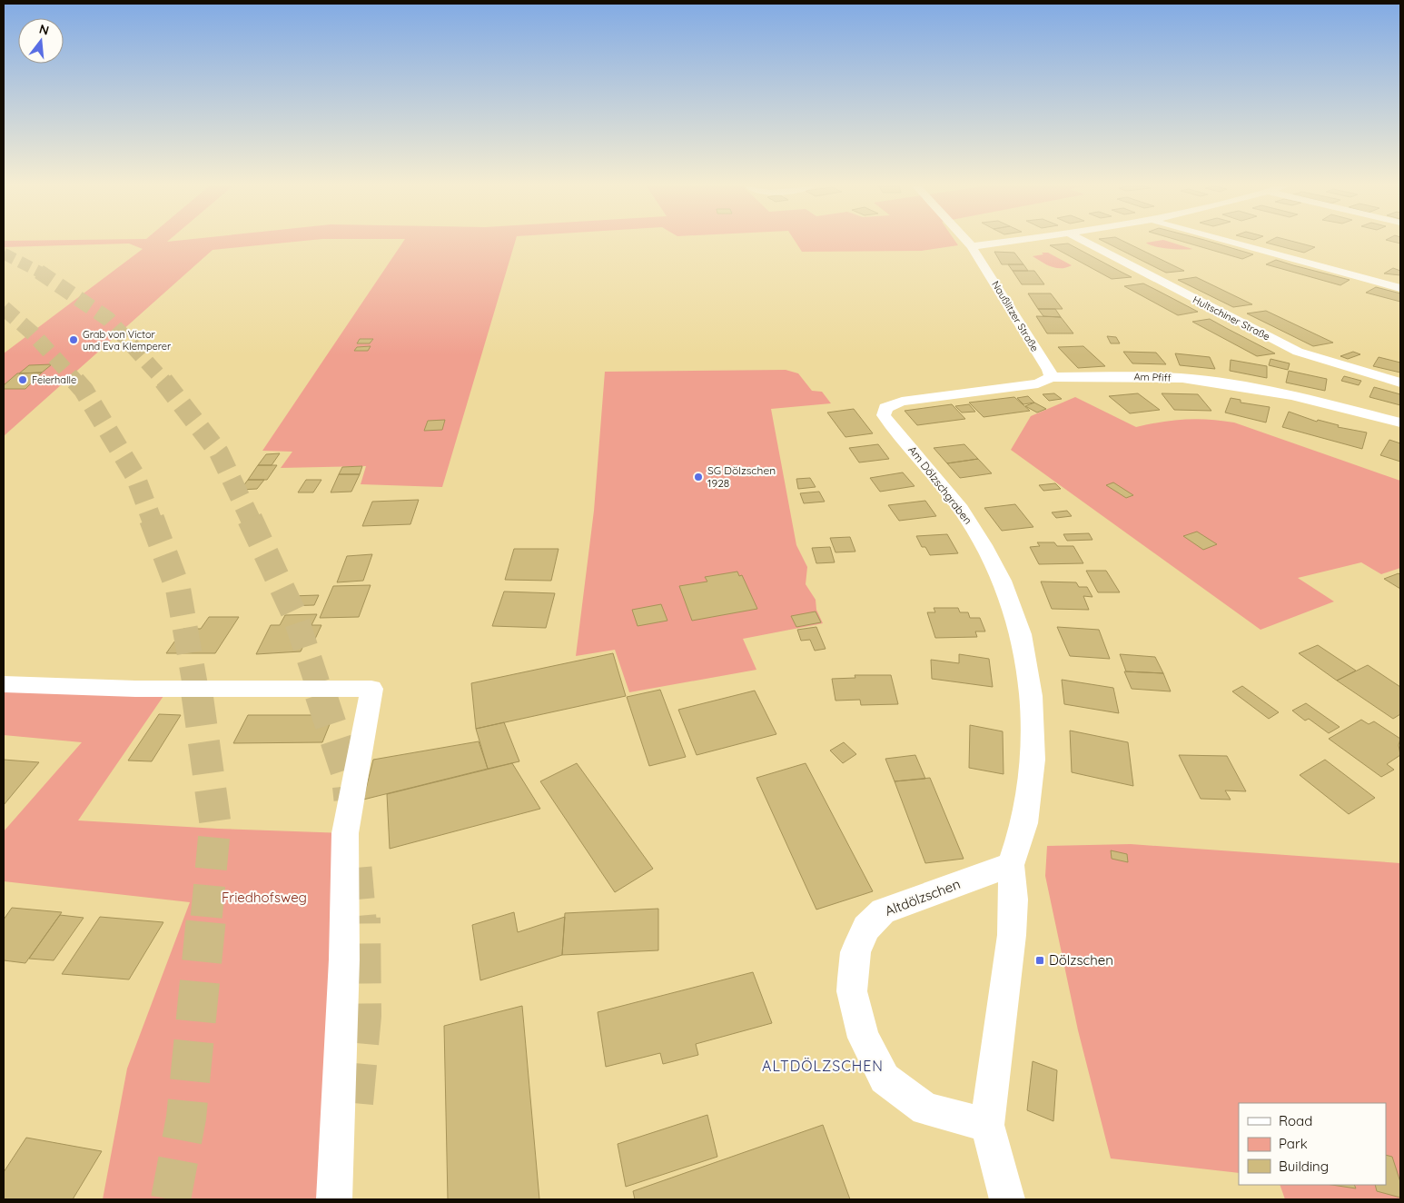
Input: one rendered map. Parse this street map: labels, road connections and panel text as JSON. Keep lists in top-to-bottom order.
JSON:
{
  "streets": {
    "street": [
      "Naußlitzer Straße",
      "Hultschiner Straße",
      "Am Pfiff",
      "Am Dölzschgraben",
      "Altdölzschen"
    ]
  },
  "crossings": [
    ["Naußlitzer Straße", "Am Pfiff"],
    ["Am Pfiff", "Am Dölzschgraben"],
    ["Am Dölzschgraben", "Altdölzschen"]
  ],
  "districts": ["ALTDÖLZSCHEN"],
  "parks": ["Friedhofsweg"],
  "places": {
    "other": ["Grab von Victor und Eva Klemperer", "Feierhalle", "SG Dölzschen 1928"],
    "transit": ["Dölzschen"]
  },
  "legend": ["Road", "Park", "Building"],
  "north": "top"
}
